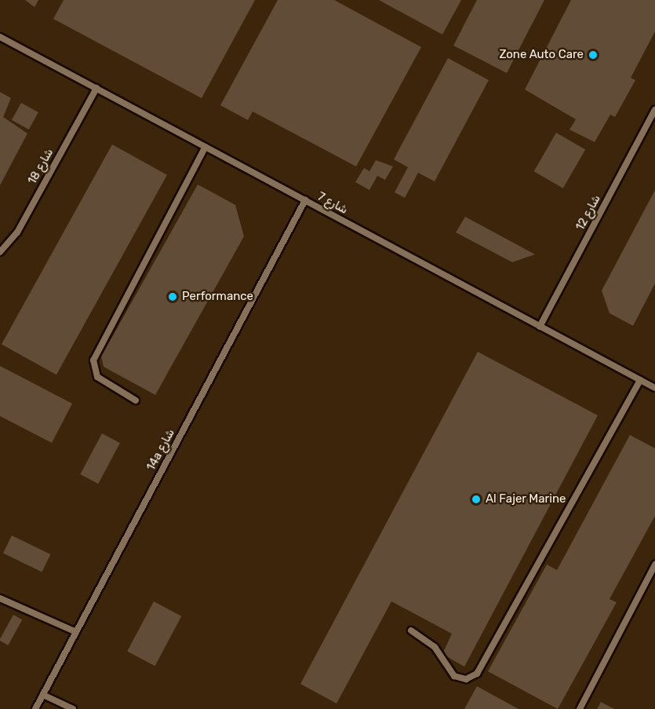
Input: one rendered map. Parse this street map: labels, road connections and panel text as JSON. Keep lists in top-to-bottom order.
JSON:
{
  "streets": {
    "lane": [
      "شارع 18",
      "شارع 7",
      "شارع 12",
      "14a شارع"
    ]
  },
  "crossings": [
    ["شارع 18", "شارع 7"],
    ["شارع 7", "شارع 12"],
    ["شارع 7", "14a شارع"]
  ],
  "places": ["Zone Auto Care", "Performance", "Al Fajer Marine"]
}
